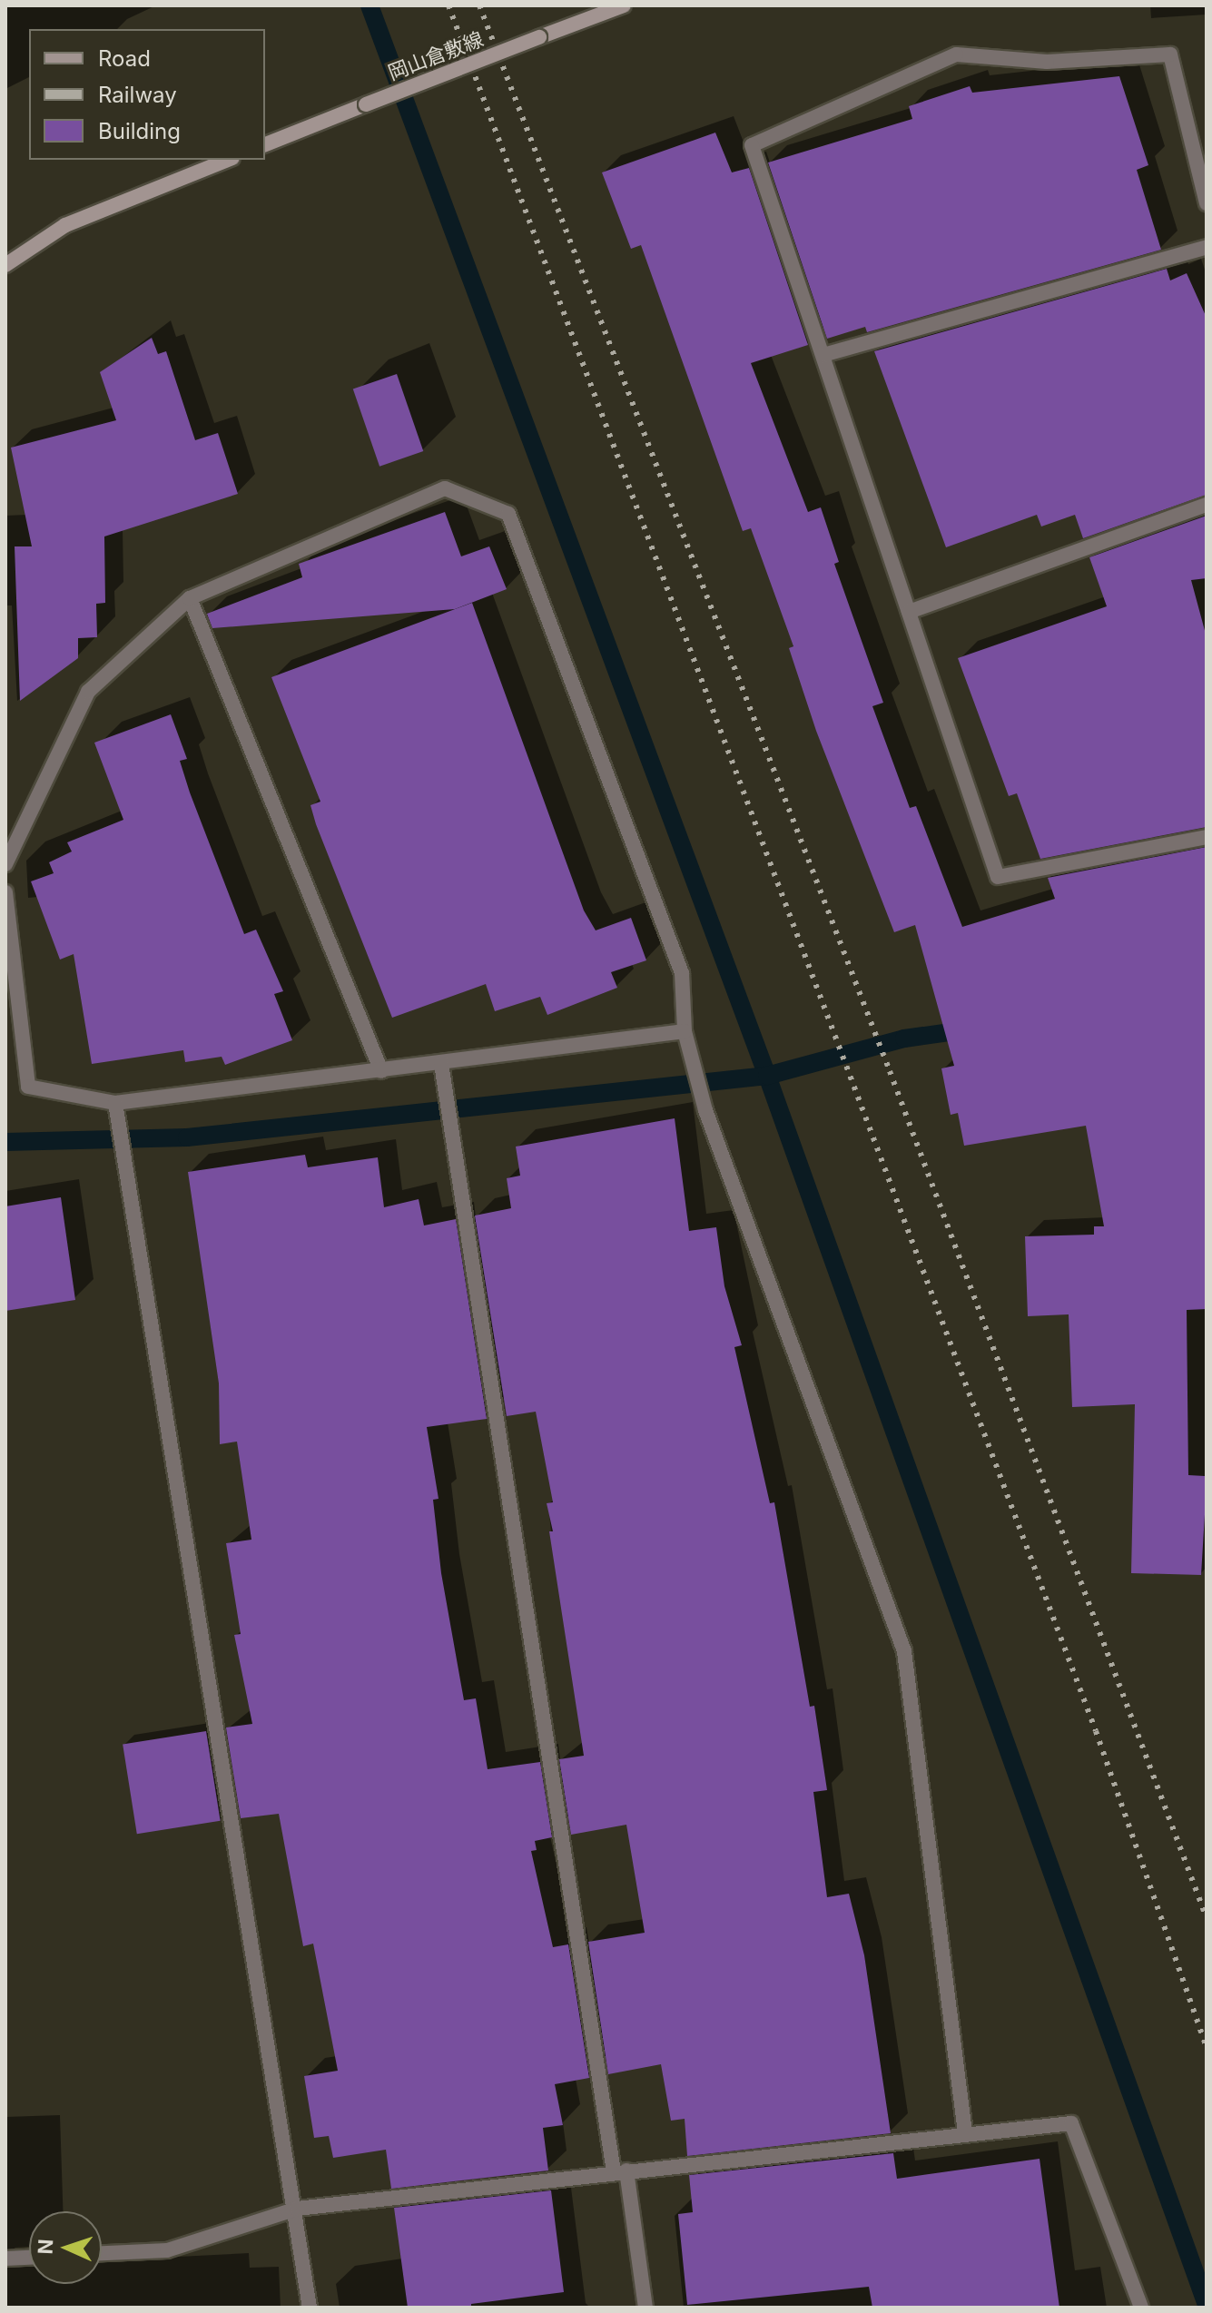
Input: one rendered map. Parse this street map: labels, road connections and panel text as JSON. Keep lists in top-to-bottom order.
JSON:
{
  "streets": {
    "main road": ["岡山倉敷線"]
  },
  "legend": ["Road", "Railway", "Building"],
  "north": "left"
}
